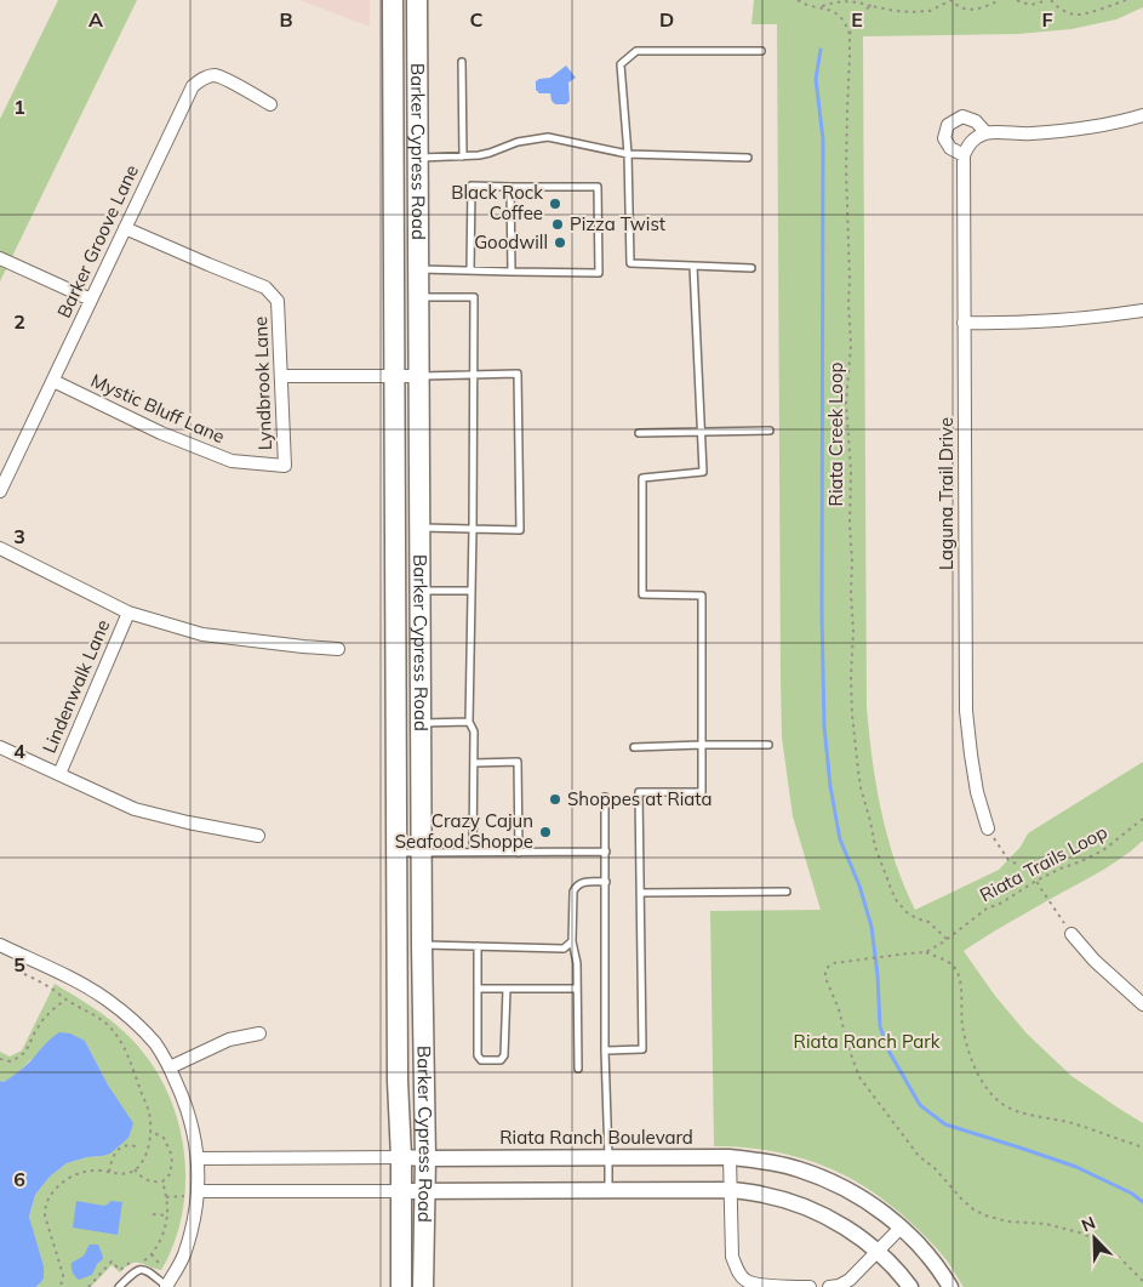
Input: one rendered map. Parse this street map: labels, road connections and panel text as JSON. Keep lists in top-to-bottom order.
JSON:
{
  "streets": {
    "main road": ["Barker Cypress Road"],
    "street": [
      "Barker Groove Lane",
      "Lyndbrook Lane",
      "Mystic Bluff Lane",
      "Laguna Trail Drive",
      "Lindenwalk Lane",
      "Riata Ranch Boulevard"
    ],
    "path": ["Riata Creek Loop", "Riata Trails Loop"]
  },
  "crossings": [
    ["Barker Cypress Road", "Riata Ranch Boulevard"],
    ["Barker Groove Lane", "Lyndbrook Lane"],
    ["Barker Groove Lane", "Mystic Bluff Lane"],
    ["Lyndbrook Lane", "Mystic Bluff Lane"],
    ["Riata Creek Loop", "Riata Trails Loop"]
  ],
  "parks": ["Riata Ranch Park"],
  "places": [
    "Black Rock Coffee",
    "Pizza Twist",
    "Goodwill",
    "Shoppes at Riata",
    "Crazy Cajun Seafood Shoppe"
  ],
  "north": "top left",
  "grid": {
    "columns": [
      "A",
      "B",
      "C",
      "D",
      "E",
      "F"
    ],
    "rows": [
      "1",
      "2",
      "3",
      "4",
      "5",
      "6"
    ]
  }
}
